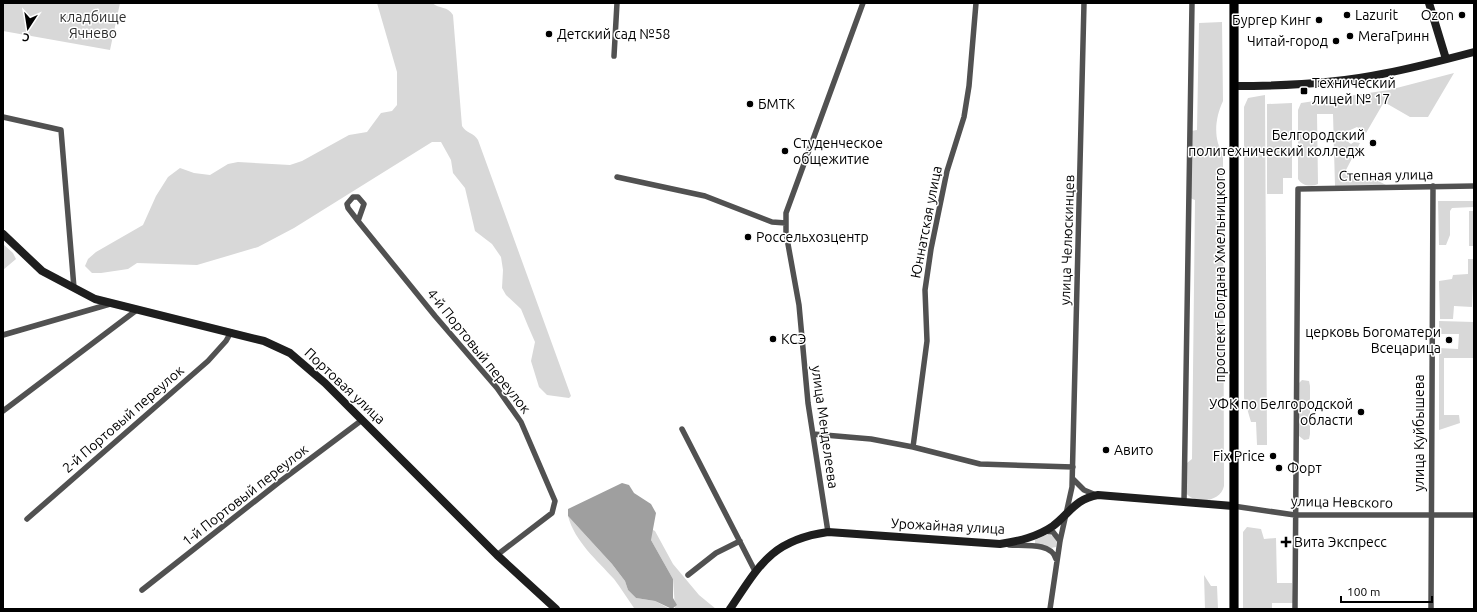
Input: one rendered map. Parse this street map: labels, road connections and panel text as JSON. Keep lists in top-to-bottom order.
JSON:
{
  "streets": {
    "main road": ["проспект Богдана Хмельницкого"],
    "street": [
      "Степная улица",
      "Юннатская улица",
      "улица Челюскинцев",
      "4-й Портовый переулок",
      "Портовая улица",
      "2-й Портовый переулок",
      "улица Менделеева",
      "улица Куйбышева",
      "1-й Портовый переулок",
      "улица Невского",
      "Урожайная улица"
    ]
  },
  "crossings": [
    ["Степная улица", "улица Куйбышева"],
    ["Степная улица", "улица Невского"],
    ["улица Челюскинцев", "Урожайная улица"],
    ["проспект Богдана Хмельницкого", "улица Невского"],
    ["проспект Богдана Хмельницкого", "Урожайная улица"],
    ["4-й Портовый переулок", "Портовая улица"],
    ["Портовая улица", "2-й Портовый переулок"],
    ["Портовая улица", "1-й Портовый переулок"],
    ["улица Менделеева", "Урожайная улица"],
    ["улица Куйбышева", "улица Невского"],
    ["улица Невского", "Урожайная улица"]
  ],
  "parks": ["кладбище Ячнево"],
  "places": {
    "other": [
      "Lazurit",
      "Ozon",
      "Бургер Кинг",
      "Детский сад №58",
      "МегаГринн",
      "Читай-город",
      "БМТК",
      "Белгородский политехнический колледж",
      "Студенческое общежитие",
      "Россельхозцентр",
      "КСЭ",
      "церковь Богоматери Всецарица",
      "УФК по Белгородской области",
      "Авито",
      "Fix Price",
      "Форт"
    ],
    "transit": ["Технический лицей № 17"],
    "health": ["Вита Экспресс"]
  },
  "scale_bar": "100 m",
  "north": "bottom"
}
